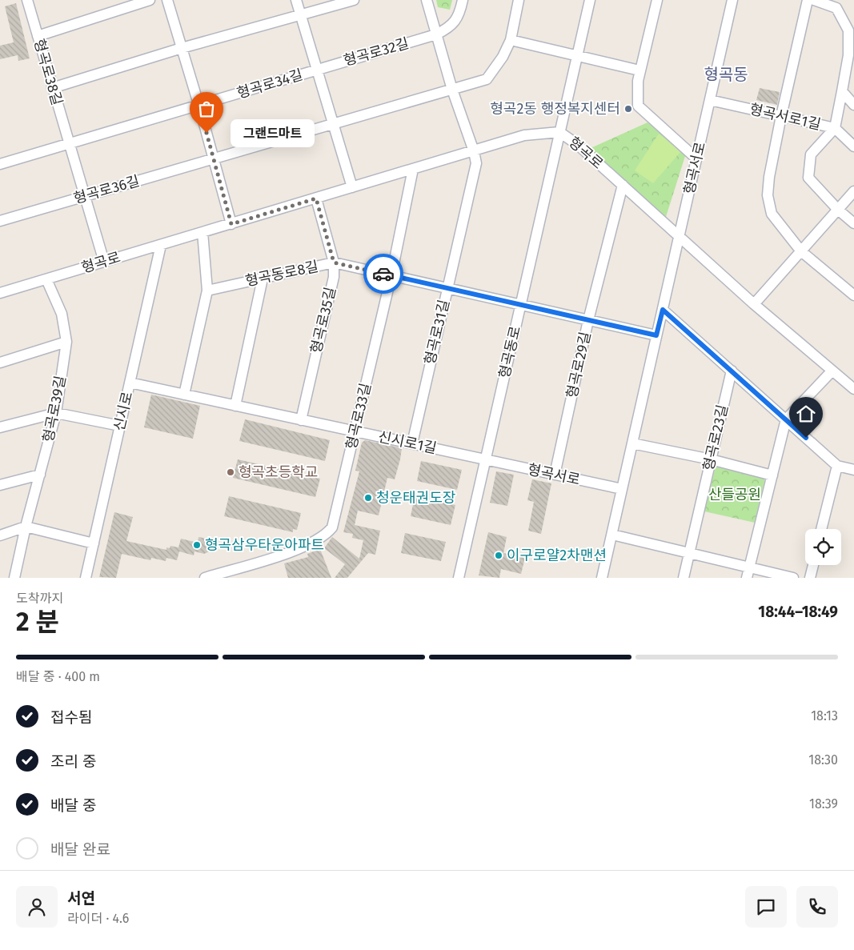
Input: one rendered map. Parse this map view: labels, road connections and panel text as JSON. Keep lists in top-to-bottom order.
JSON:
{
  "streets": {
    "street": [
      "형곡로32길",
      "형곡로38길",
      "형곡로34길",
      "형곡서로1길",
      "형곡로",
      "형곡서로",
      "형곡로36길",
      "형곡동로8길",
      "형곡로35길",
      "형곡로31길",
      "형곡동로",
      "형곡로29길",
      "형곡로39길",
      "신시로",
      "형곡로33길",
      "형곡로23길",
      "신시로1길"
    ]
  },
  "crossings": [
    ["형곡로32길", "형곡로34길"],
    ["형곡로38길", "형곡로"],
    ["형곡로38길", "형곡로36길"],
    ["형곡로34길", "형곡로"],
    ["형곡서로1길", "형곡서로"],
    ["형곡로", "형곡서로"],
    ["형곡로", "형곡로35길"],
    ["형곡로", "형곡로31길"],
    ["형곡로", "형곡동로"],
    ["형곡로", "형곡로29길"],
    ["형곡로", "형곡로39길"],
    ["형곡로", "신시로"],
    ["형곡로", "형곡로33길"],
    ["형곡서로", "형곡동로"],
    ["형곡서로", "형곡로29길"],
    ["형곡서로", "신시로1길"],
    ["형곡동로8길", "형곡로35길"],
    ["형곡동로8길", "형곡로31길"],
    ["형곡동로8길", "형곡동로"],
    ["형곡동로8길", "형곡로33길"],
    ["형곡로35길", "신시로1길"],
    ["형곡로31길", "신시로1길"],
    ["형곡동로", "신시로1길"],
    ["신시로", "신시로1길"],
    ["형곡로33길", "신시로1길"]
  ],
  "districts": ["형곡동"],
  "parks": ["산들공원"],
  "places": [
    "형곡2동 행정복지센터",
    "그랜드마트",
    "형곡초등학교",
    "청운태권도장",
    "형곡삼우타운아파트",
    "이구로얄2차맨션"
  ],
  "page": {
    "bubble": "그랜드마트",
    "heading": ["2 분", "도착까지", "18:44–18:49"],
    "panel": ["서연", "라이더 · 4.6"],
    "bar": "배달 중 · 400 m",
    "list": [
      ["접수됨", "18:13"],
      ["조리 중", "18:30"],
      ["배달 중", "18:39"],
      "배달 완료"
    ]
  }
}
